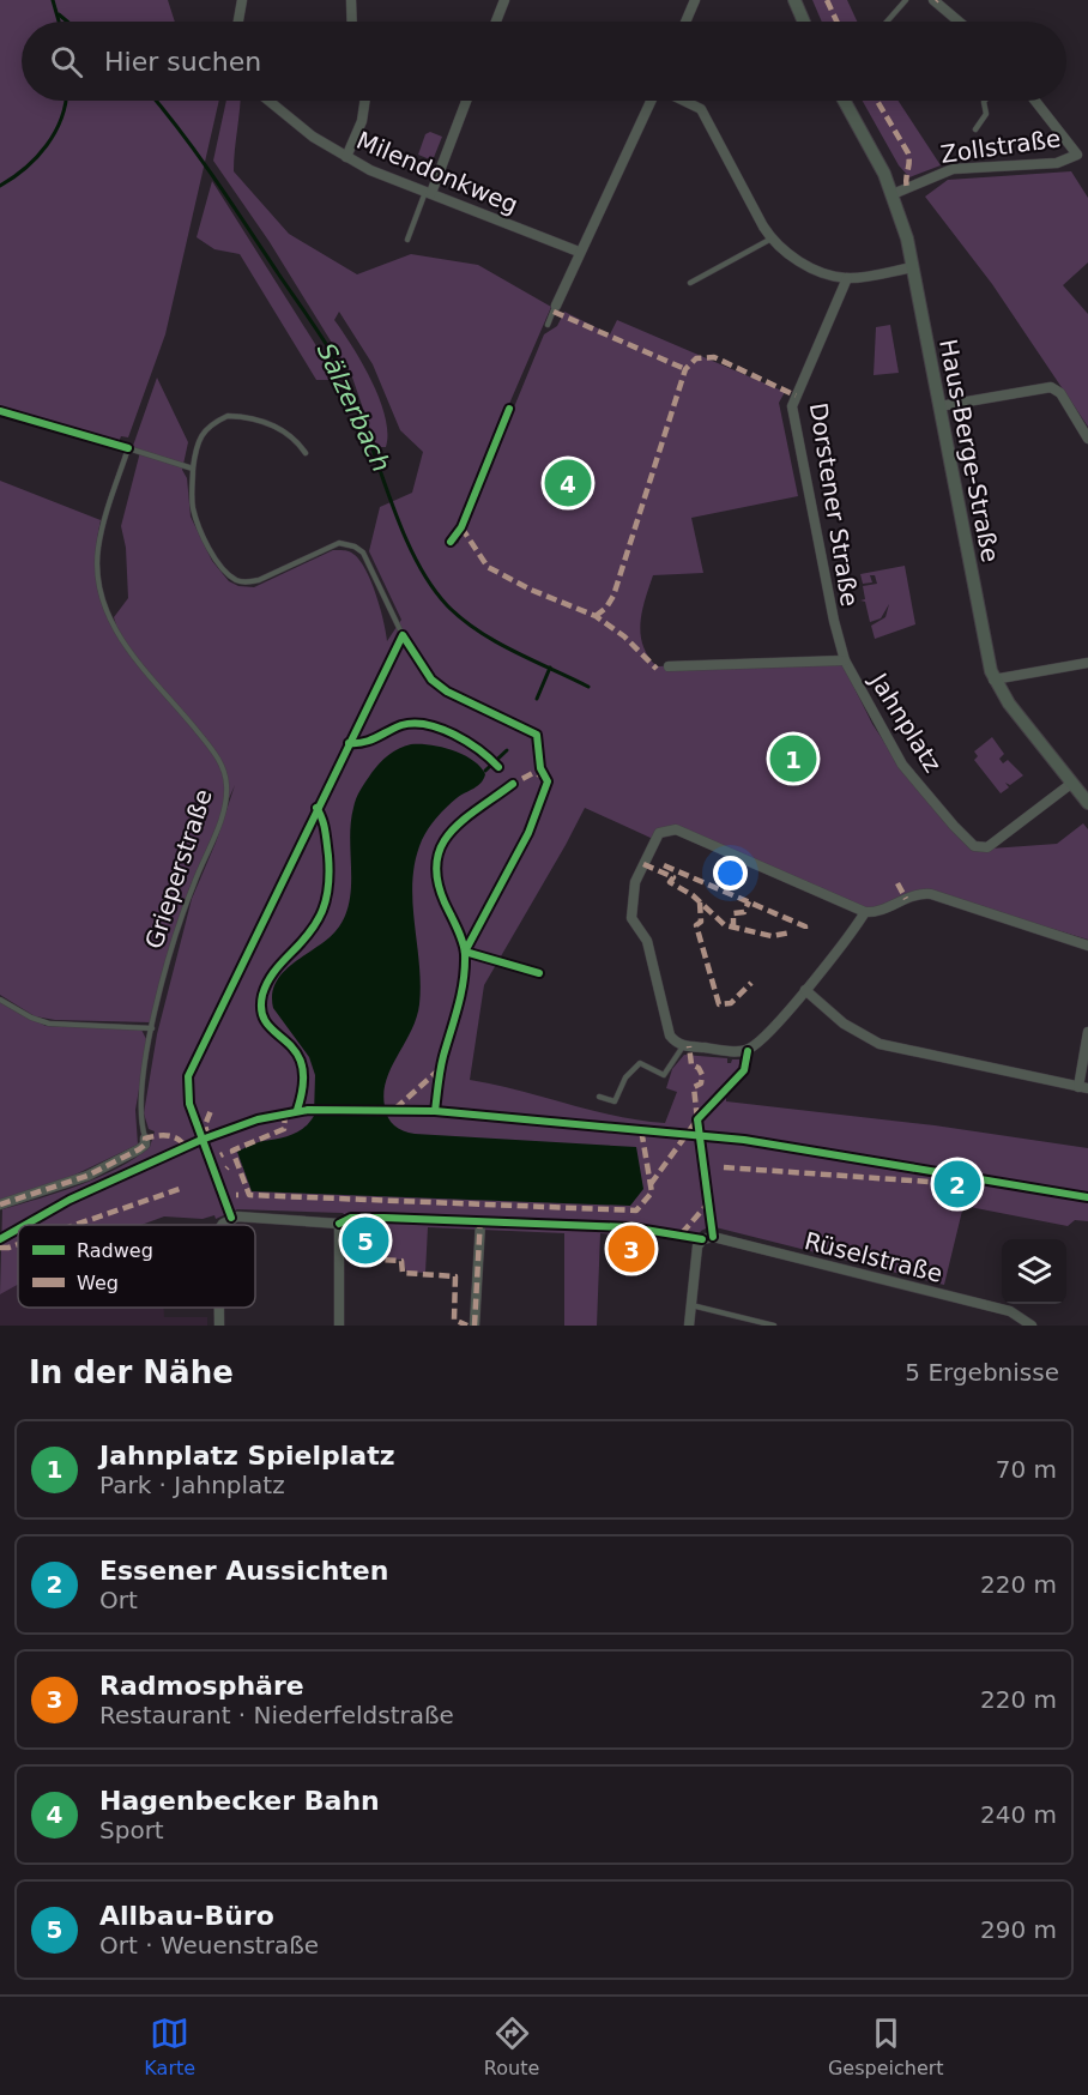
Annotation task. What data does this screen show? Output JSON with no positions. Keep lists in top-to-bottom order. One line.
{"streets":{"main road":["Haus-Berge-Straße"],"street":["Zollstraße","Milendonkweg","Dorstener Straße","Jahnplatz","Grieperstraße","Rüselstraße"]},"crossings":[["Zollstraße","Haus-Berge-Straße"],["Haus-Berge-Straße","Jahnplatz"],["Dorstener Straße","Jahnplatz"]],"water":["Sälzerbach"],"legend":["Radweg","Weg"],"page":{"search":"Hier suchen","pins":["4","1","2","5","3"],"heading":["In der Nähe","5 Ergebnisse"],"list":[{"mark":"1","name":"Jahnplatz Spielplatz","note":"Park · Jahnplatz","value":"70 m"},{"mark":"2","name":"Essener Aussichten","note":"Ort","value":"220 m"},{"mark":"3","name":"Radmosphäre","note":"Restaurant · Niederfeldstraße","value":"220 m"},{"mark":"4","name":"Hagenbecker Bahn","note":"Sport","value":"240 m"},{"mark":"5","name":"Allbau-Büro","note":"Ort · Weuenstraße","value":"290 m"}],"nav":["Karte","Route","Gespeichert"]}}
